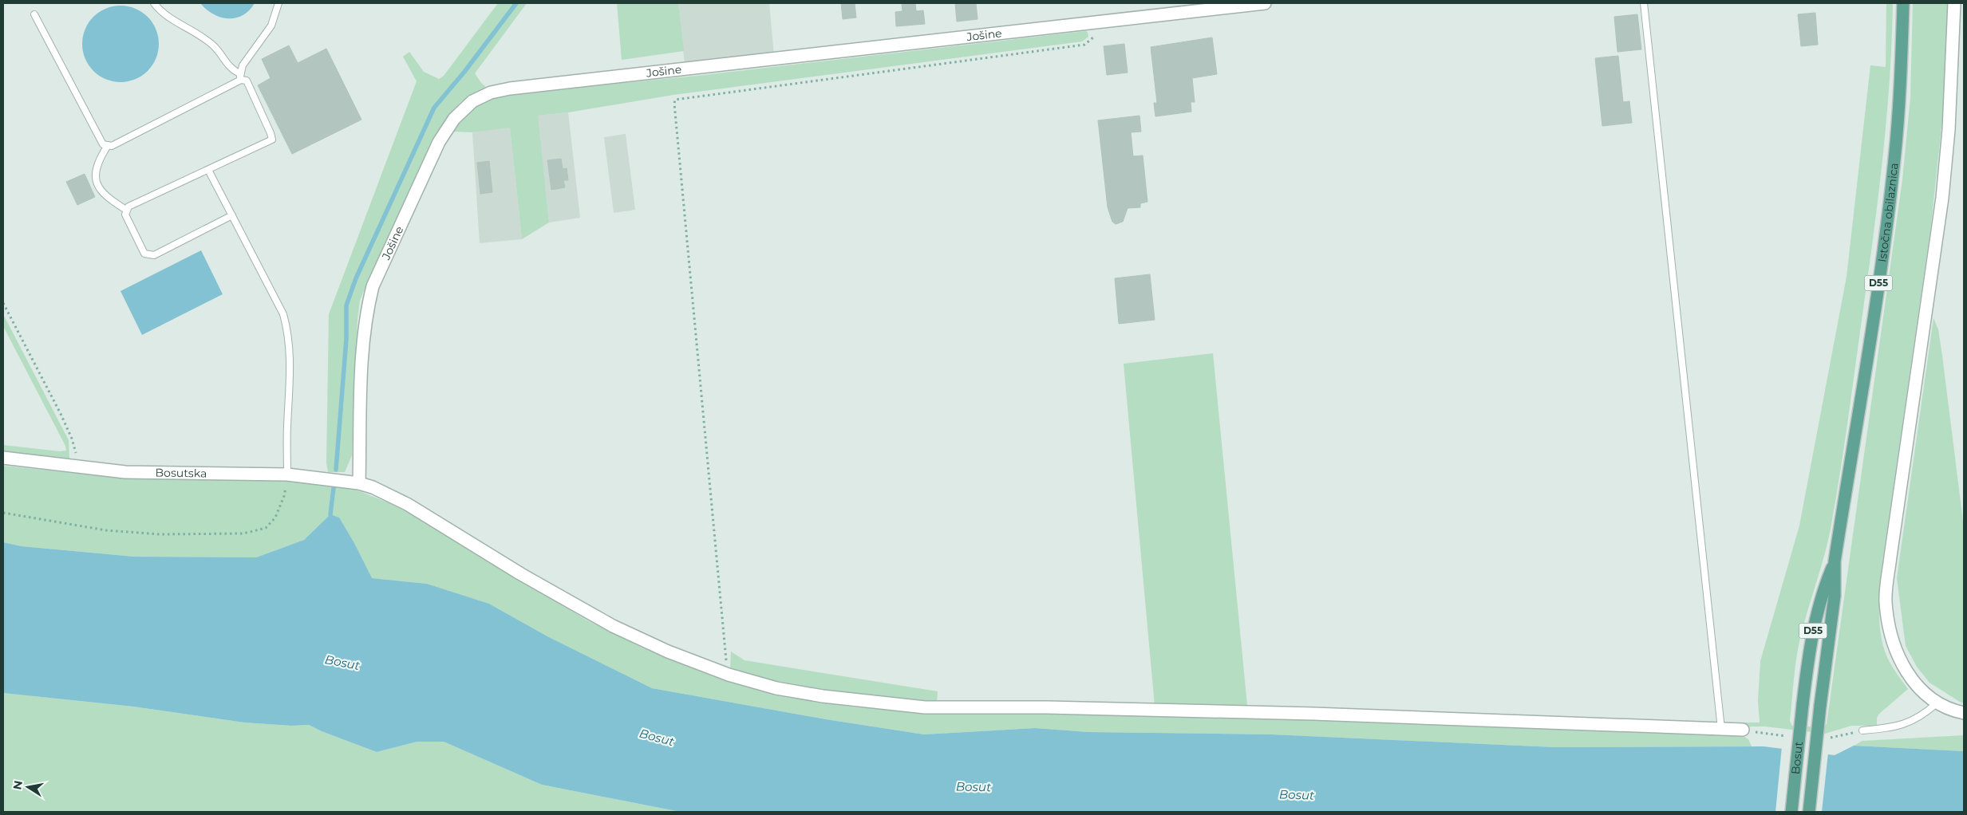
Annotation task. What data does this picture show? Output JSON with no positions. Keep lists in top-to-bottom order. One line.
{"streets":{"main road":["Istočna obilaznica","D55","Bosut"],"street":["Jošine","Bosutska"]},"crossings":[["Jošine","Bosutska"],["Istočna obilaznica","Bosut"]],"water":["Bosut"],"north":"left"}
